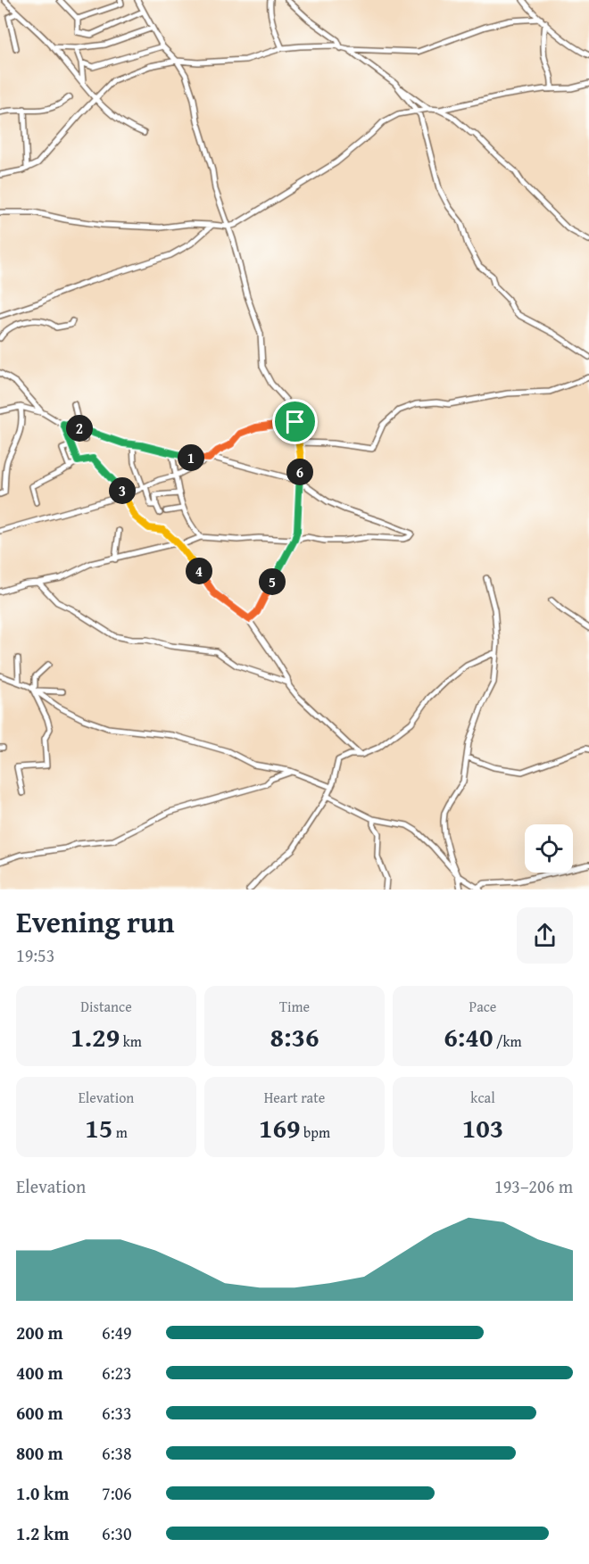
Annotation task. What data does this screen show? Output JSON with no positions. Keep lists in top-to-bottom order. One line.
{"page":{"pins":["2","1","6","3","4","5"],"heading":["Evening run","19:53"],"stats":[["Distance","1.29 km"],["Time","8:36"],["Pace","6:40 /km"],["Elevation","15 m"],["Heart rate","169 bpm"],["kcal","103"]],"chart":["Elevation","193–206 m"],"list":[{"name":"200 m","note":"6:49"},{"name":"400 m","note":"6:23"},{"name":"600 m","note":"6:33"},{"name":"800 m","note":"6:38"},{"name":"1.0 km","note":"7:06"},{"name":"1.2 km","note":"6:30"}]}}
